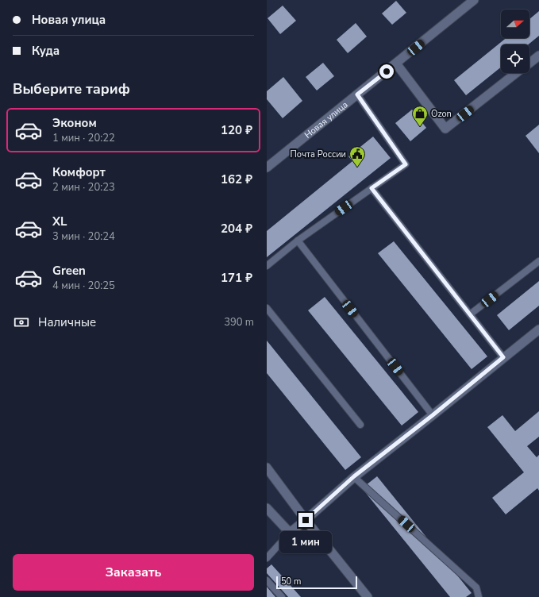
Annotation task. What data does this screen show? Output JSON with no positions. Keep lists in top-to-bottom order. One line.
{"streets":{"street":["Новая улица"]},"places":{"shop":["Ozon"],"public building":["Почта России"]},"scale_bar":"50 m","north":"right","page":{"banner":["Новая улица","Куда"],"heading":"Выберите тариф","list":[{"name":"Эконом","note":"1 мин · 20:22","value":"120 ₽"},{"name":"Комфорт","note":"2 мин · 20:23","value":"162 ₽"},{"name":"XL","note":"3 мин · 20:24","value":"204 ₽"},{"name":"Green","note":"4 мин · 20:25","value":"171 ₽"}],"pay":["Наличные","390 m"],"bubble":"1 мин","buttons":"Заказать","scale":"50 m"}}
